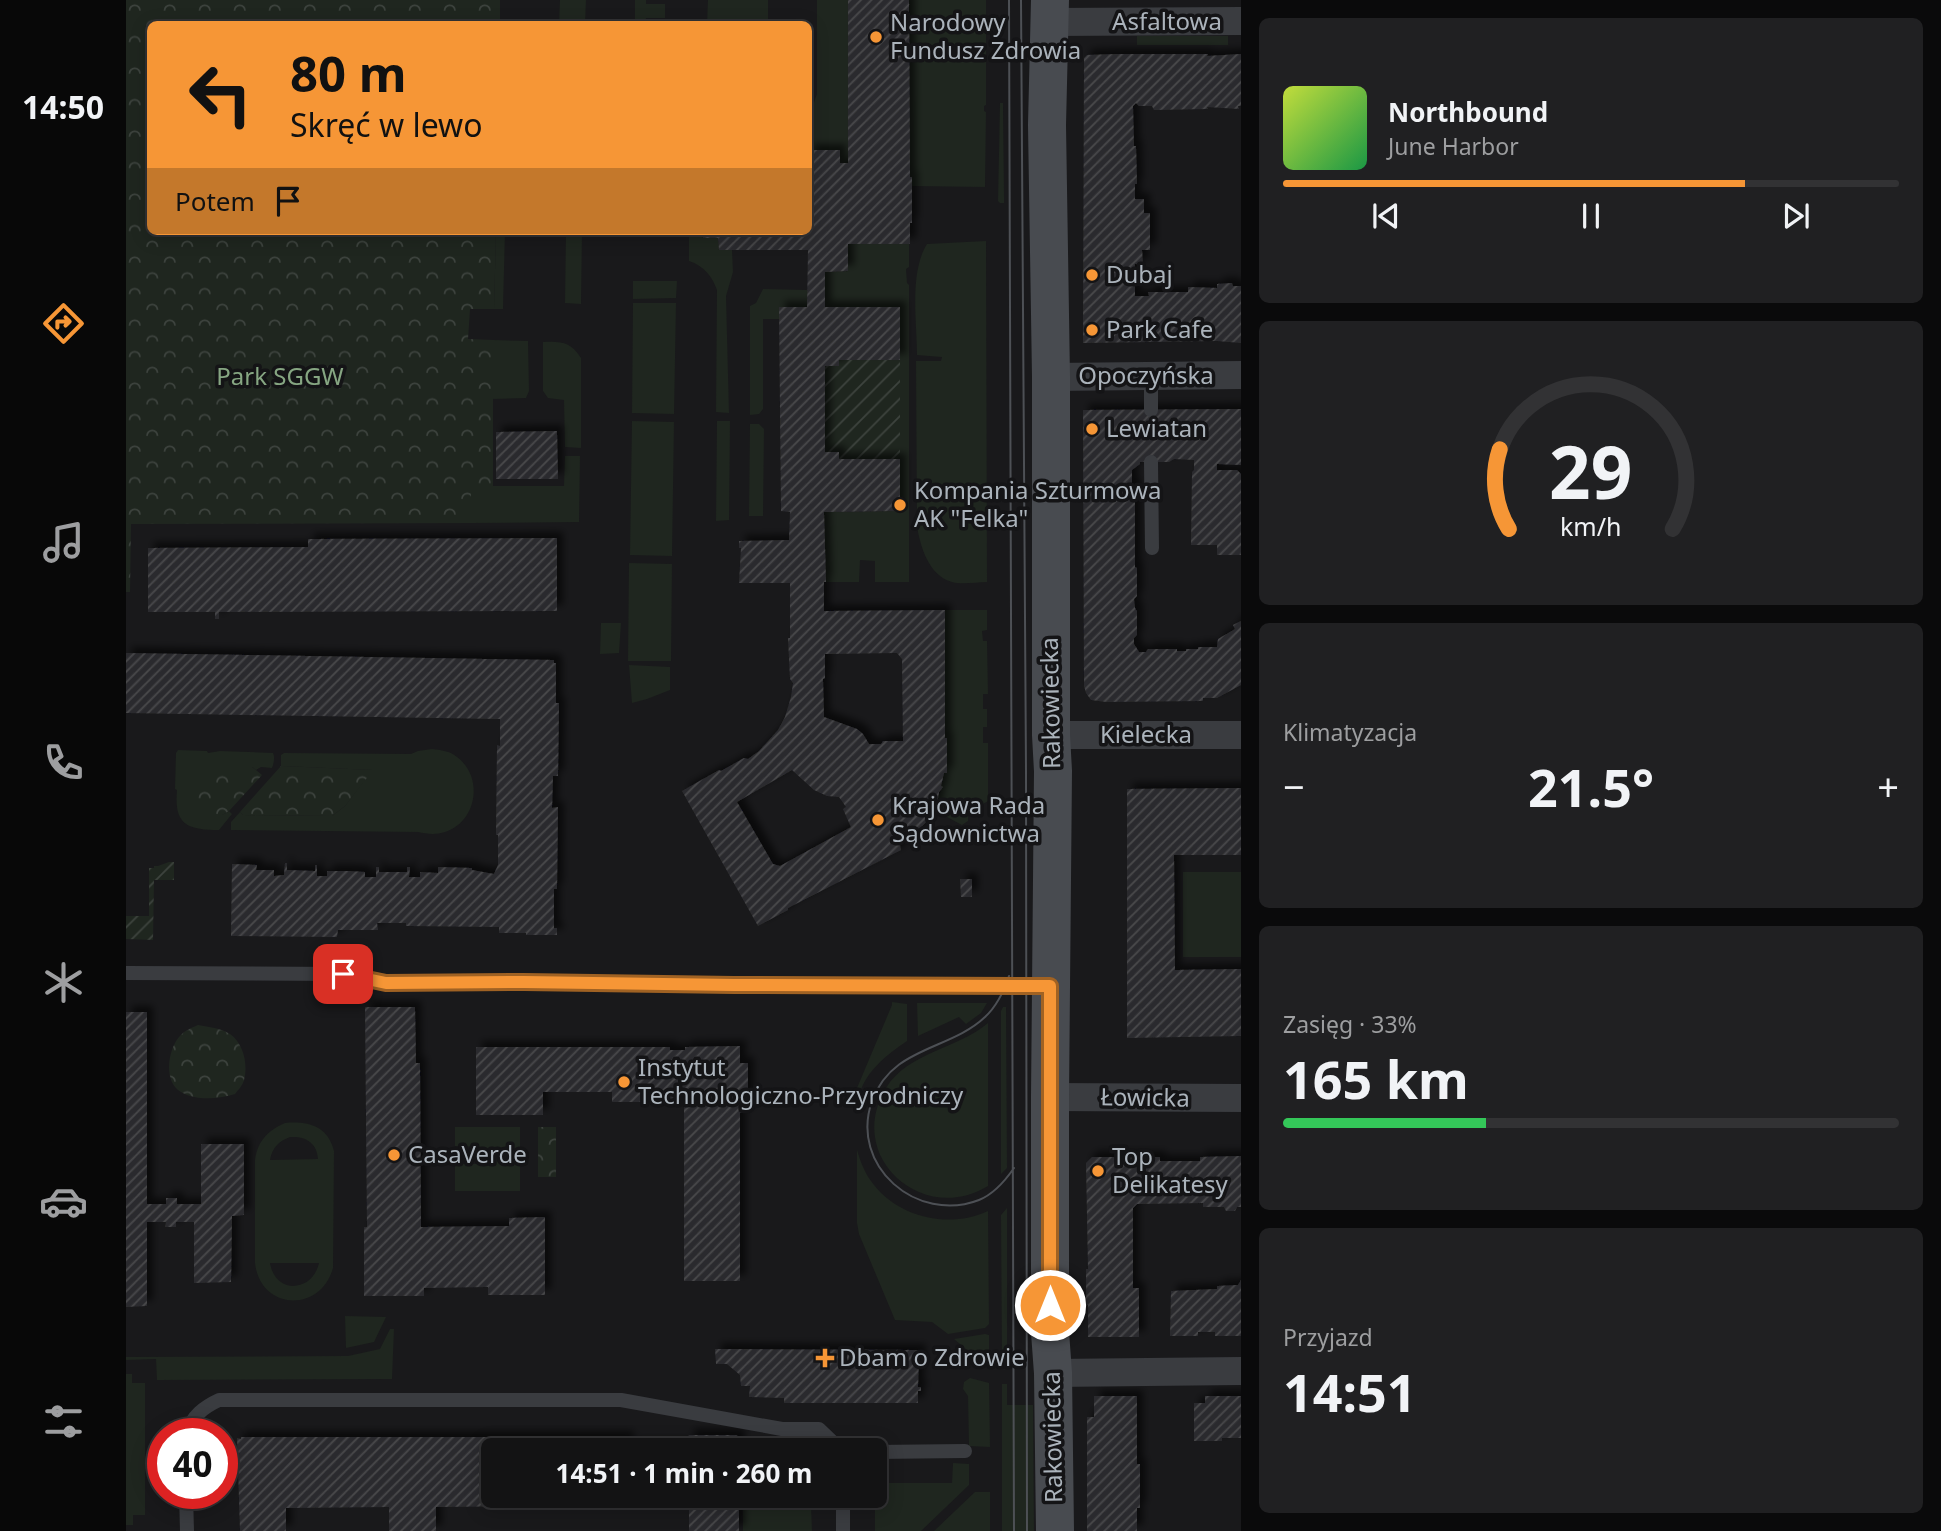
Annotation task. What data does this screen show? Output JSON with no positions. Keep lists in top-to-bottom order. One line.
{"streets":{"street":["Asfaltowa","Opoczyńska","Rakowiecka","Kielecka","Łowicka"]},"crossings":[["Asfaltowa","Rakowiecka"],["Opoczyńska","Rakowiecka"],["Rakowiecka","Kielecka"],["Rakowiecka","Łowicka"]],"parks":["Park SGGW"],"places":{"other":["Narodowy Fundusz Zdrowia","Dubaj","Park Cafe","Lewiatan","Kompania Szturmowa AK \"Felka\"","Krajowa Rada Sądownictwa","Instytut Technologiczno-Przyrodniczy","CasaVerde","Top Delikatesy"],"health":["Dbam o Zdrowie"]},"page":{"tabs":"14:50","turn":["80 m","Skręć w lewo"],"song":["Northbound","June Harbor"],"then":"Potem","tile":["Klimatyzacja",["Zasięg · 33%","165 km"],["Przyjazd","14:51"]],"heat":["−","21.5°","+"],"limit":"40","trip":"14:51 · 1 min · 260 m","gauge":["29","km/h"]}}
